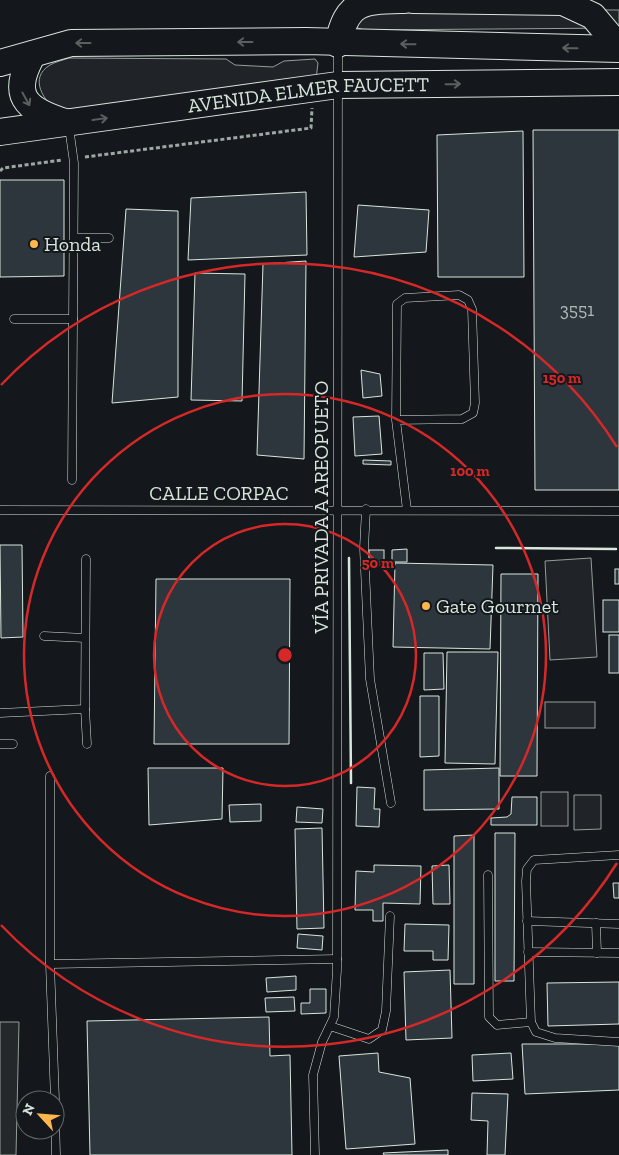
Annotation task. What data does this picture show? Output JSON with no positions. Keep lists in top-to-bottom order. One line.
{"streets":{"highway":["AVENIDA ELMER FAUCETT"],"lane":["CALLE CORPAC","VÍA PRIVADA A AREOPUETO"]},"crossings":[["AVENIDA ELMER FAUCETT","VÍA PRIVADA A AREOPUETO"],["CALLE CORPAC","VÍA PRIVADA A AREOPUETO"]],"places":["Honda","Gate Gourmet"],"house_numbers":["3551"],"north":"top left","rings":["150 m","100 m","50 m"]}
